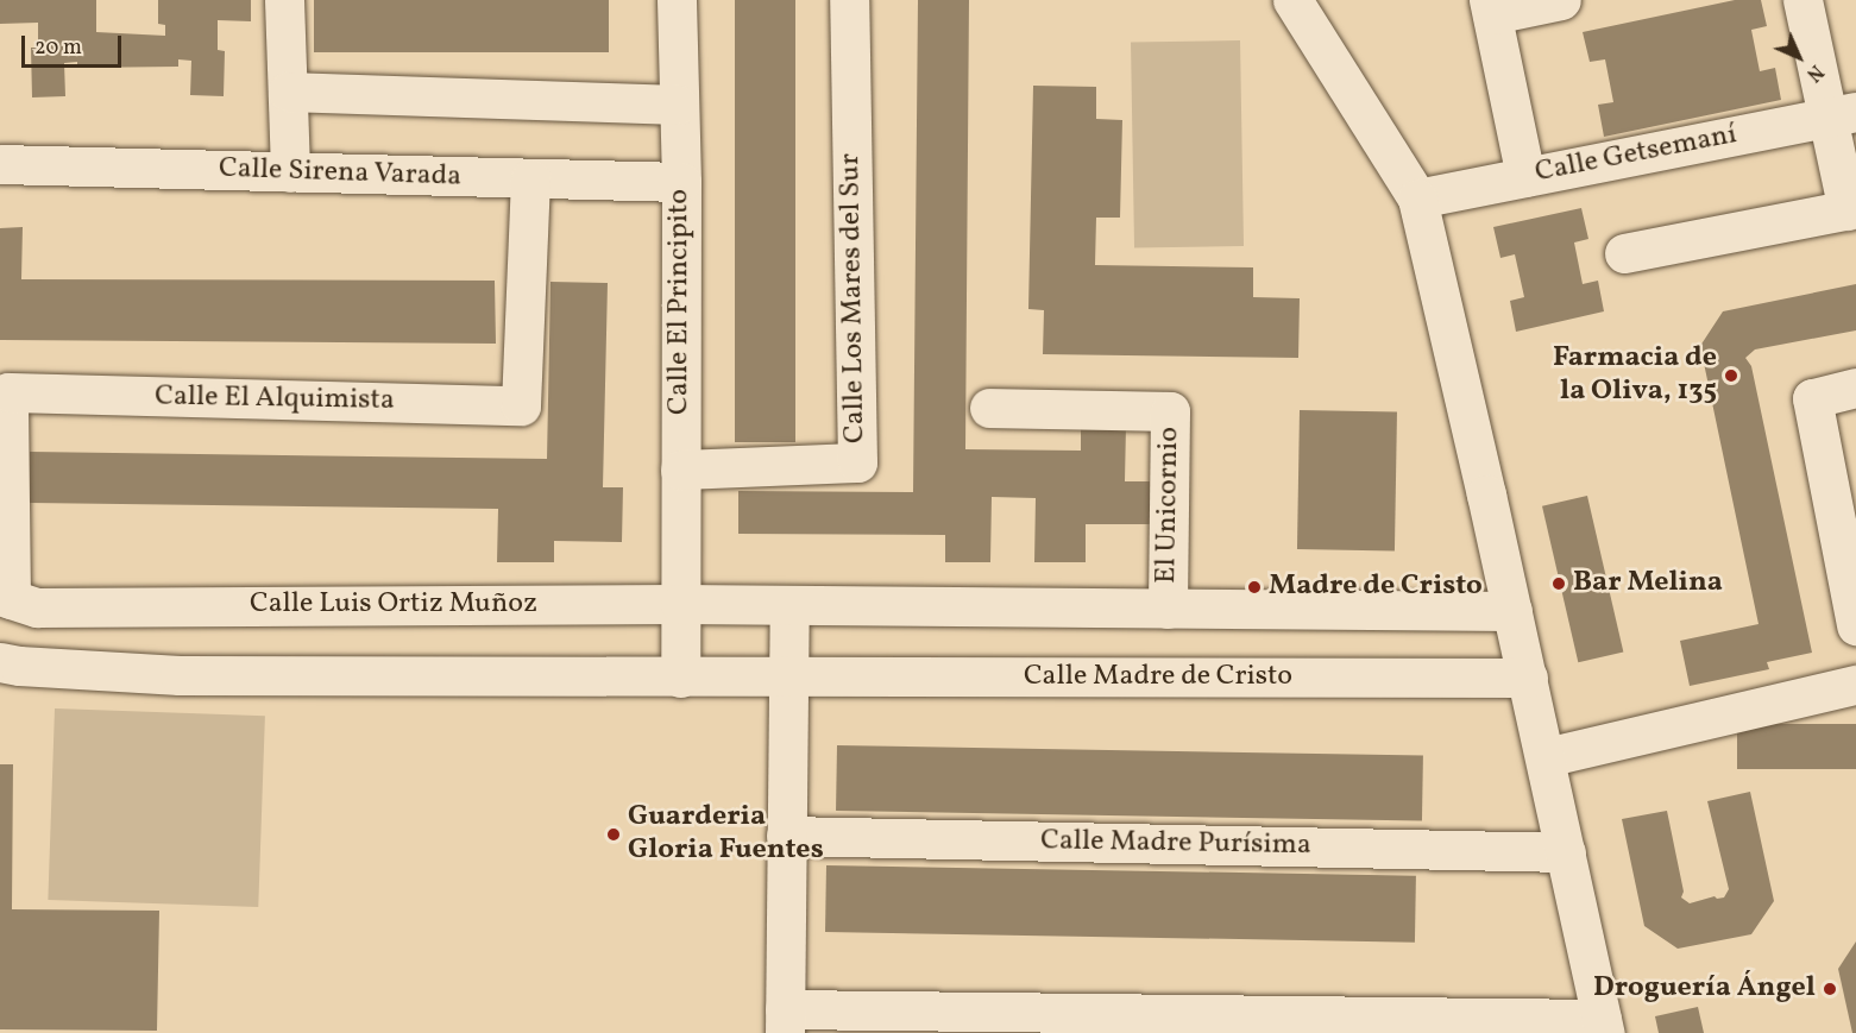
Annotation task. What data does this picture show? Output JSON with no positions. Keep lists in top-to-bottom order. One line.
{"streets":{"street":["Calle Getsemaní","Calle Sirena Varada","Calle Los Mares del Sur","Calle El Principito","Calle El Alquimista","El Unicornio","Calle Luis Ortiz Muñoz","Calle Madre de Cristo","Calle Madre Purísima"]},"crossings":[["Calle Sirena Varada","Calle El Principito"],["Calle Sirena Varada","Calle El Alquimista"],["Calle Los Mares del Sur","Calle El Principito"],["Calle El Principito","Calle Luis Ortiz Muñoz"],["Calle El Alquimista","Calle Luis Ortiz Muñoz"]],"places":["Farmacia de la Oliva, 135","Bar Melina","Madre de Cristo","Guarderia Gloria Fuentes","Droguería Ángel"],"scale_bar":"20 m","north":"bottom right"}
